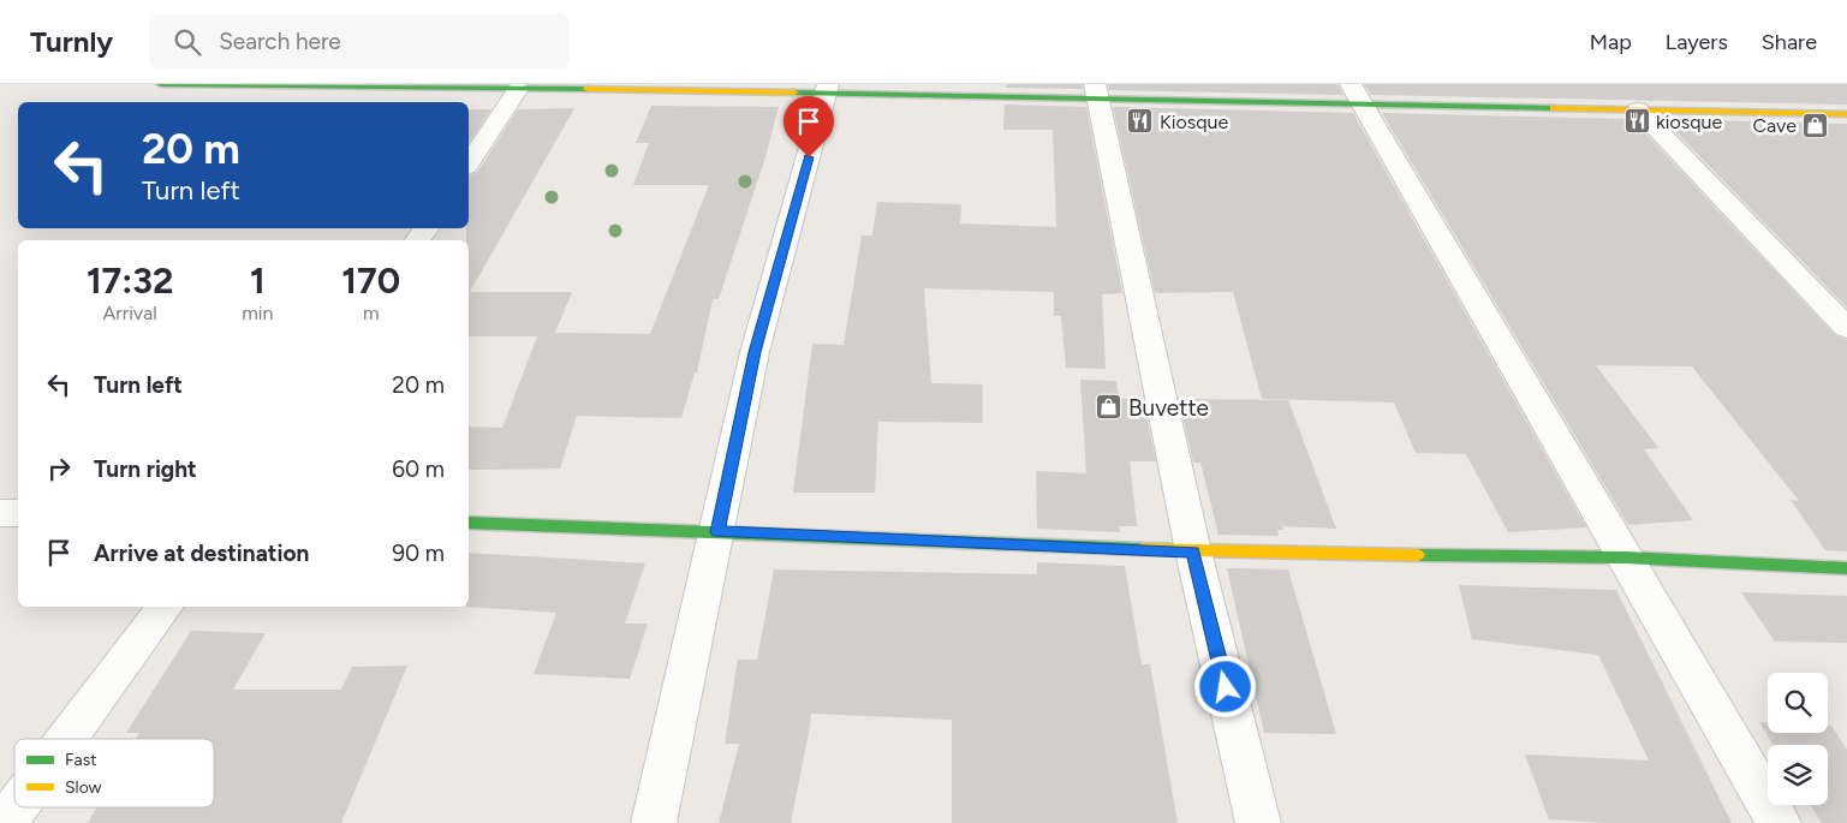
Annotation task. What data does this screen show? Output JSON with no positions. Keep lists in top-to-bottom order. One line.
{"places":{"restaurant":["Kiosque","kiosque"],"shop":["Cave","Buvette"]},"legend":["Fast","Slow"],"page":{"header":"Turnly","search":"Search here","nav":["Map","Layers","Share"],"turn":["20 m","Turn left"],"eta":["17:32","Arrival","1","min","170","m"],"list":[{"name":"Turn left","value":"20 m"},{"name":"Turn right","value":"60 m"},{"name":"Arrive at destination","value":"90 m"}]}}
